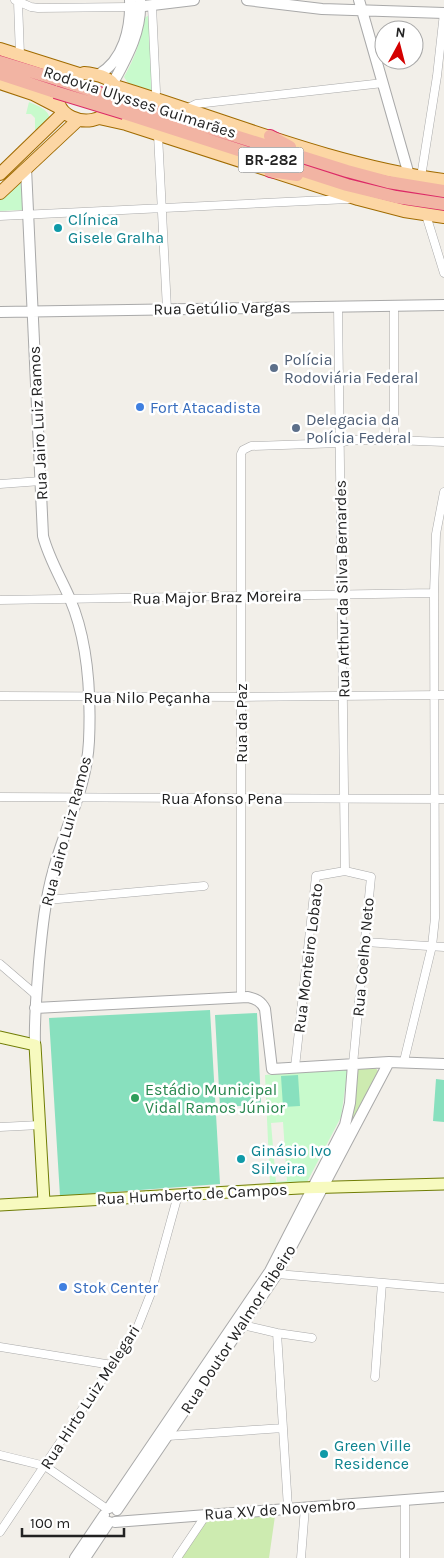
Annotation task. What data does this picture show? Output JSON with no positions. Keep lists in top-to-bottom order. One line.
{"streets":{"highway":["Rodovia Ulysses Guimarães","BR-282"],"main road":["Rua Jairo Luiz Ramos","Rua Humberto de Campos"],"street":["Rua Getúlio Vargas","Rua Arthur da Silva Bernardes","Rua Major Braz Moreira","Rua Nilo Peçanha","Rua da Paz","Rua Afonso Pena","Rua Coelho Neto","Rua Monteiro Lobato","Rua Doutor Walmor Ribeiro","Rua Hirto Luiz Melegari","Rua XV de Novembro"]},"crossings":[["Rua Getúlio Vargas","Rua Jairo Luiz Ramos"],["Rua Getúlio Vargas","Rua Arthur da Silva Bernardes"],["Rua Jairo Luiz Ramos","Rua Major Braz Moreira"],["Rua Jairo Luiz Ramos","Rua Nilo Peçanha"],["Rua Jairo Luiz Ramos","Rua Afonso Pena"],["Rua Jairo Luiz Ramos","Rua Humberto de Campos"],["Rua Arthur da Silva Bernardes","Rua Major Braz Moreira"],["Rua Arthur da Silva Bernardes","Rua Nilo Peçanha"],["Rua Arthur da Silva Bernardes","Rua da Paz"],["Rua Arthur da Silva Bernardes","Rua Afonso Pena"],["Rua Arthur da Silva Bernardes","Rua Coelho Neto"],["Rua Arthur da Silva Bernardes","Rua Monteiro Lobato"],["Rua Major Braz Moreira","Rua da Paz"],["Rua Nilo Peçanha","Rua da Paz"],["Rua da Paz","Rua Afonso Pena"],["Rua Coelho Neto","Rua Monteiro Lobato"],["Rua Coelho Neto","Rua Doutor Walmor Ribeiro"],["Rua Humberto de Campos","Rua Doutor Walmor Ribeiro"],["Rua Humberto de Campos","Rua Hirto Luiz Melegari"],["Rua Doutor Walmor Ribeiro","Rua XV de Novembro"]],"places":["Clínica Gisele Gralha","Polícia Rodoviária Federal","Fort Atacadista","Delegacia da Polícia Federal","Estádio Municipal Vidal Ramos Júnior","Ginásio Ivo Silveira","Stok Center","Green Ville Residence"],"scale_bar":"100 m","north":"top"}
